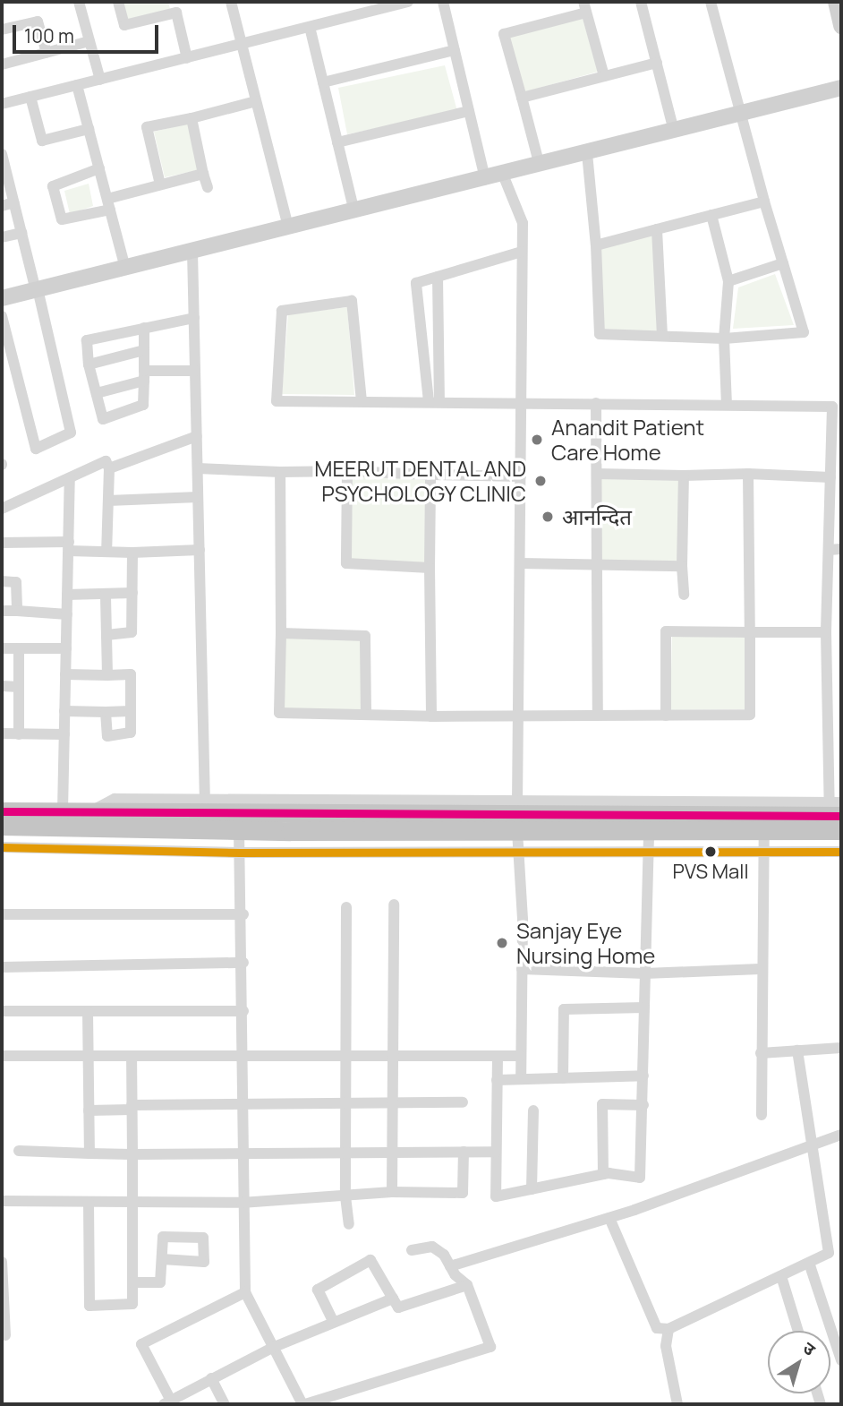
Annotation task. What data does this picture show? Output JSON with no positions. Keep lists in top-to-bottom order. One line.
{"places":["Anandit Patient Care Home","MEERUT DENTAL AND PSYCHOLOGY CLINIC","आनन्दित","PVS Mall","Sanjay Eye Nursing Home"],"scale_bar":"100 m","north":"top right"}
